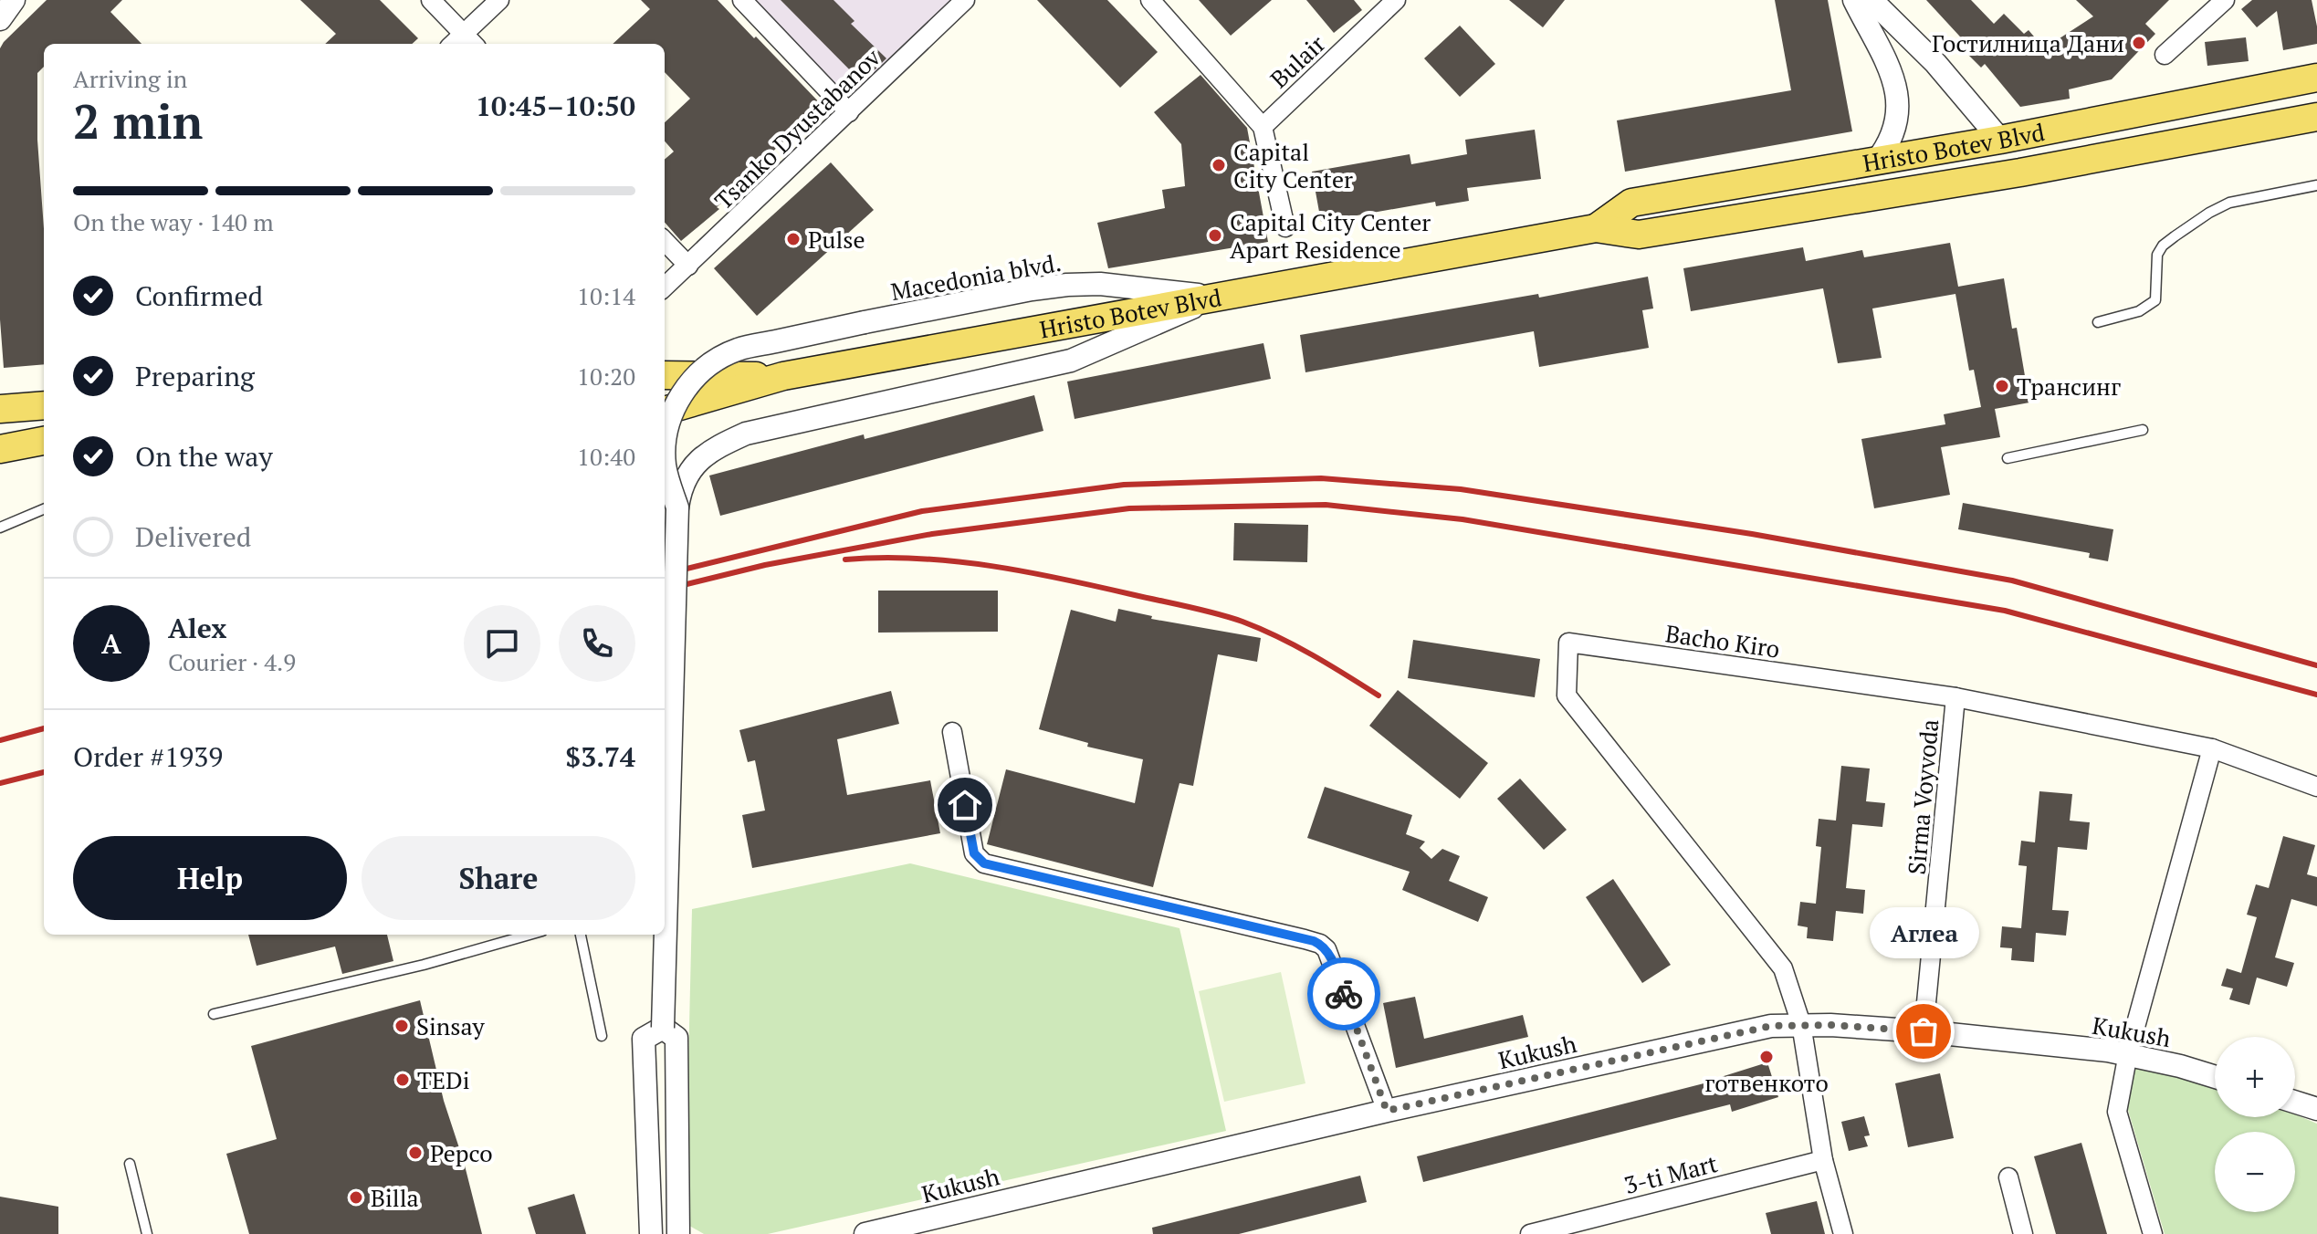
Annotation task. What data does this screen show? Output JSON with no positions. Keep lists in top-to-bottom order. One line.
{"streets":{"main road":["Hristo Botev Blvd"],"street":["Bulair","Tsanko Dyustabanov","Macedonia blvd.","Bacho Kiro","Sirma Voyvoda","Kukush","3-ti Mart"]},"crossings":[["Hristo Botev Blvd","Macedonia blvd."],["Bacho Kiro","Sirma Voyvoda"],["Bacho Kiro","Kukush"],["Sirma Voyvoda","Kukush"]],"places":["Гостилница Дани","Capital City Center","Capital City Center Apart Residence","Pulse","Трансинг","Sinsay","Аглеа","готвенкото","TEDi","Pepco","Billa"],"page":{"heading":["2 min","Arriving in","10:45–10:50"],"panel":["Alex","Courier · 4.9","Order #1939","$3.74"],"bar":"On the way · 140 m","list":[["Confirmed","10:14"],["Preparing","10:20"],["On the way","10:40"],"Delivered"],"round":"A","buttons":["Help","Share"],"bubble":"Аглеа","map_buttons":["+","−"]}}
